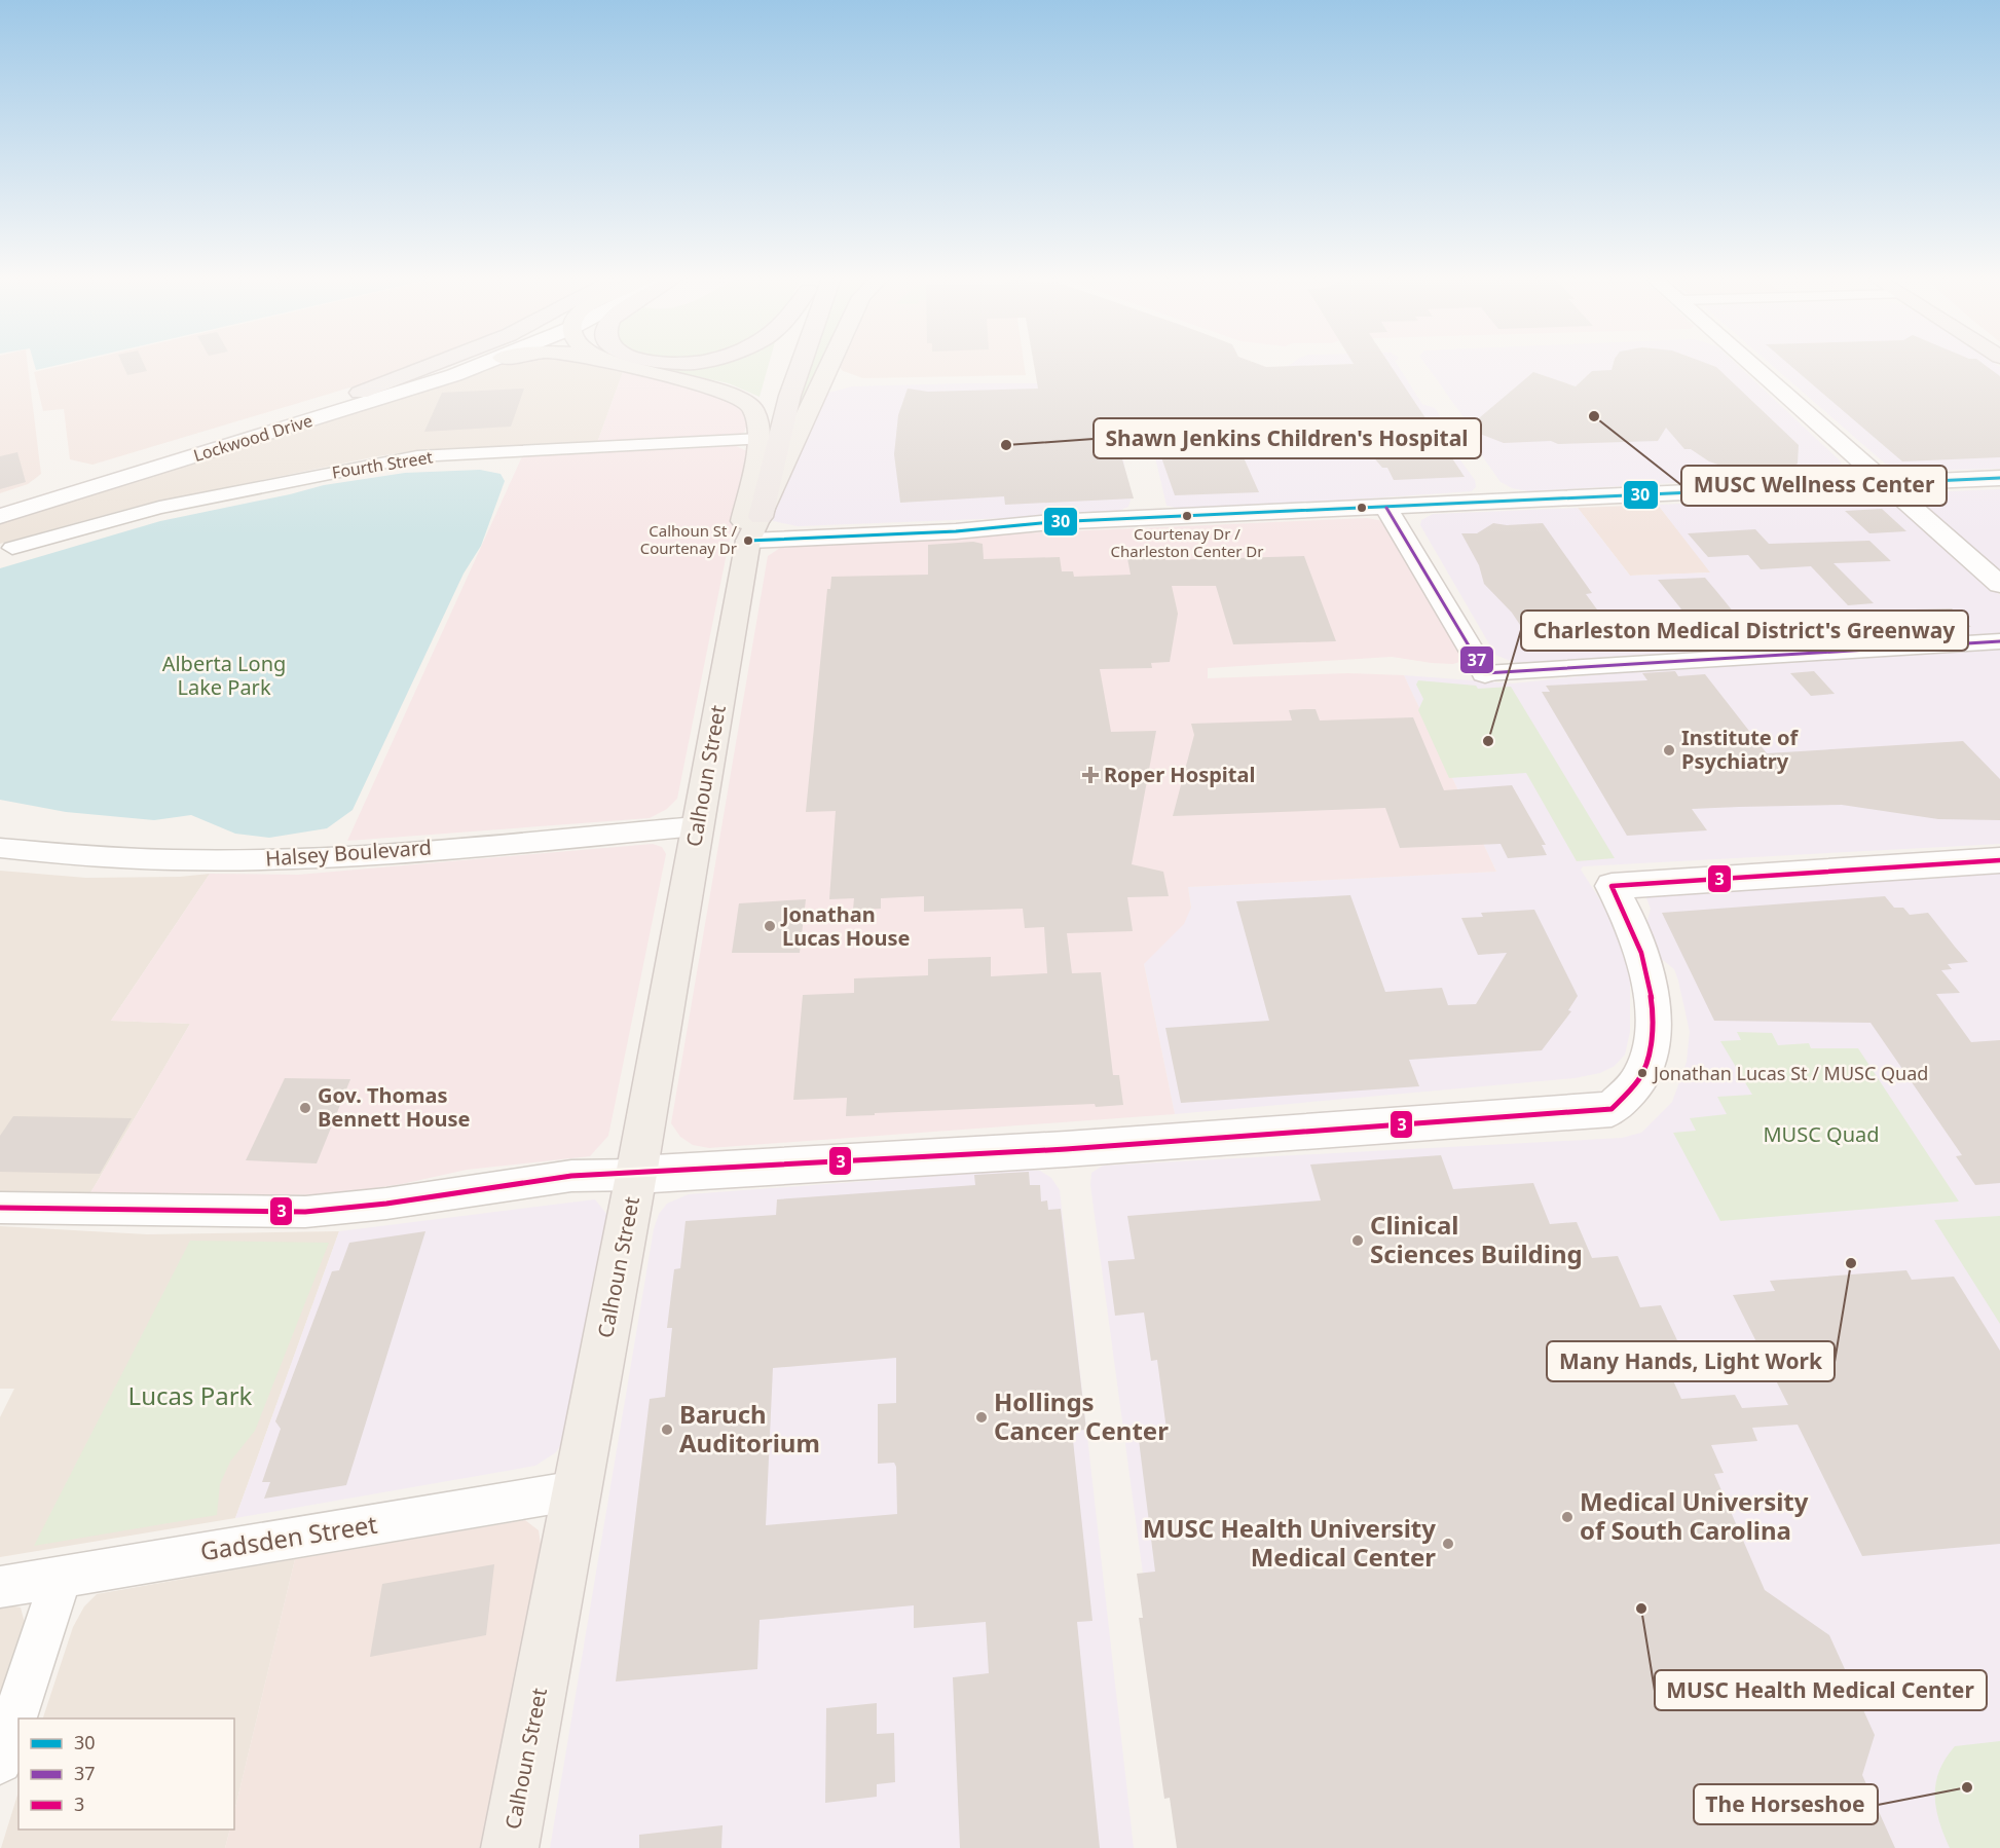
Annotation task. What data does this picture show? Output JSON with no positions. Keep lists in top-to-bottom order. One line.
{"streets":{"main road":["Calhoun Street"],"street":["Lockwood Drive","Fourth Street","Halsey Boulevard","Gadsden Street"]},"crossings":[["Fourth Street","Calhoun Street"],["Calhoun Street","Halsey Boulevard"],["Calhoun Street","Gadsden Street"]],"parks":["Alberta Long Lake Park","MUSC Quad","Lucas Park"],"places":{"other":["MUSC Wellness Center","Shawn Jenkins Children's Hospital","Courtenay Dr / Charleston Center Dr","Calhoun St / Courtenay Dr","Charleston Medical District's Greenway","Institute of Psychiatry","Jonathan Lucas House","Jonathan Lucas St / MUSC Quad","Gov. Thomas Bennett House","Clinical Sciences Building","Many Hands, Light Work","Hollings Cancer Center","Baruch Auditorium","Medical University of South Carolina","MUSC Health University Medical Center","MUSC Health Medical Center","The Horseshoe"],"health":["Roper Hospital"]},"lines":["transit line 30","transit line 37","transit line 3"],"legend":["30","37","3"]}
